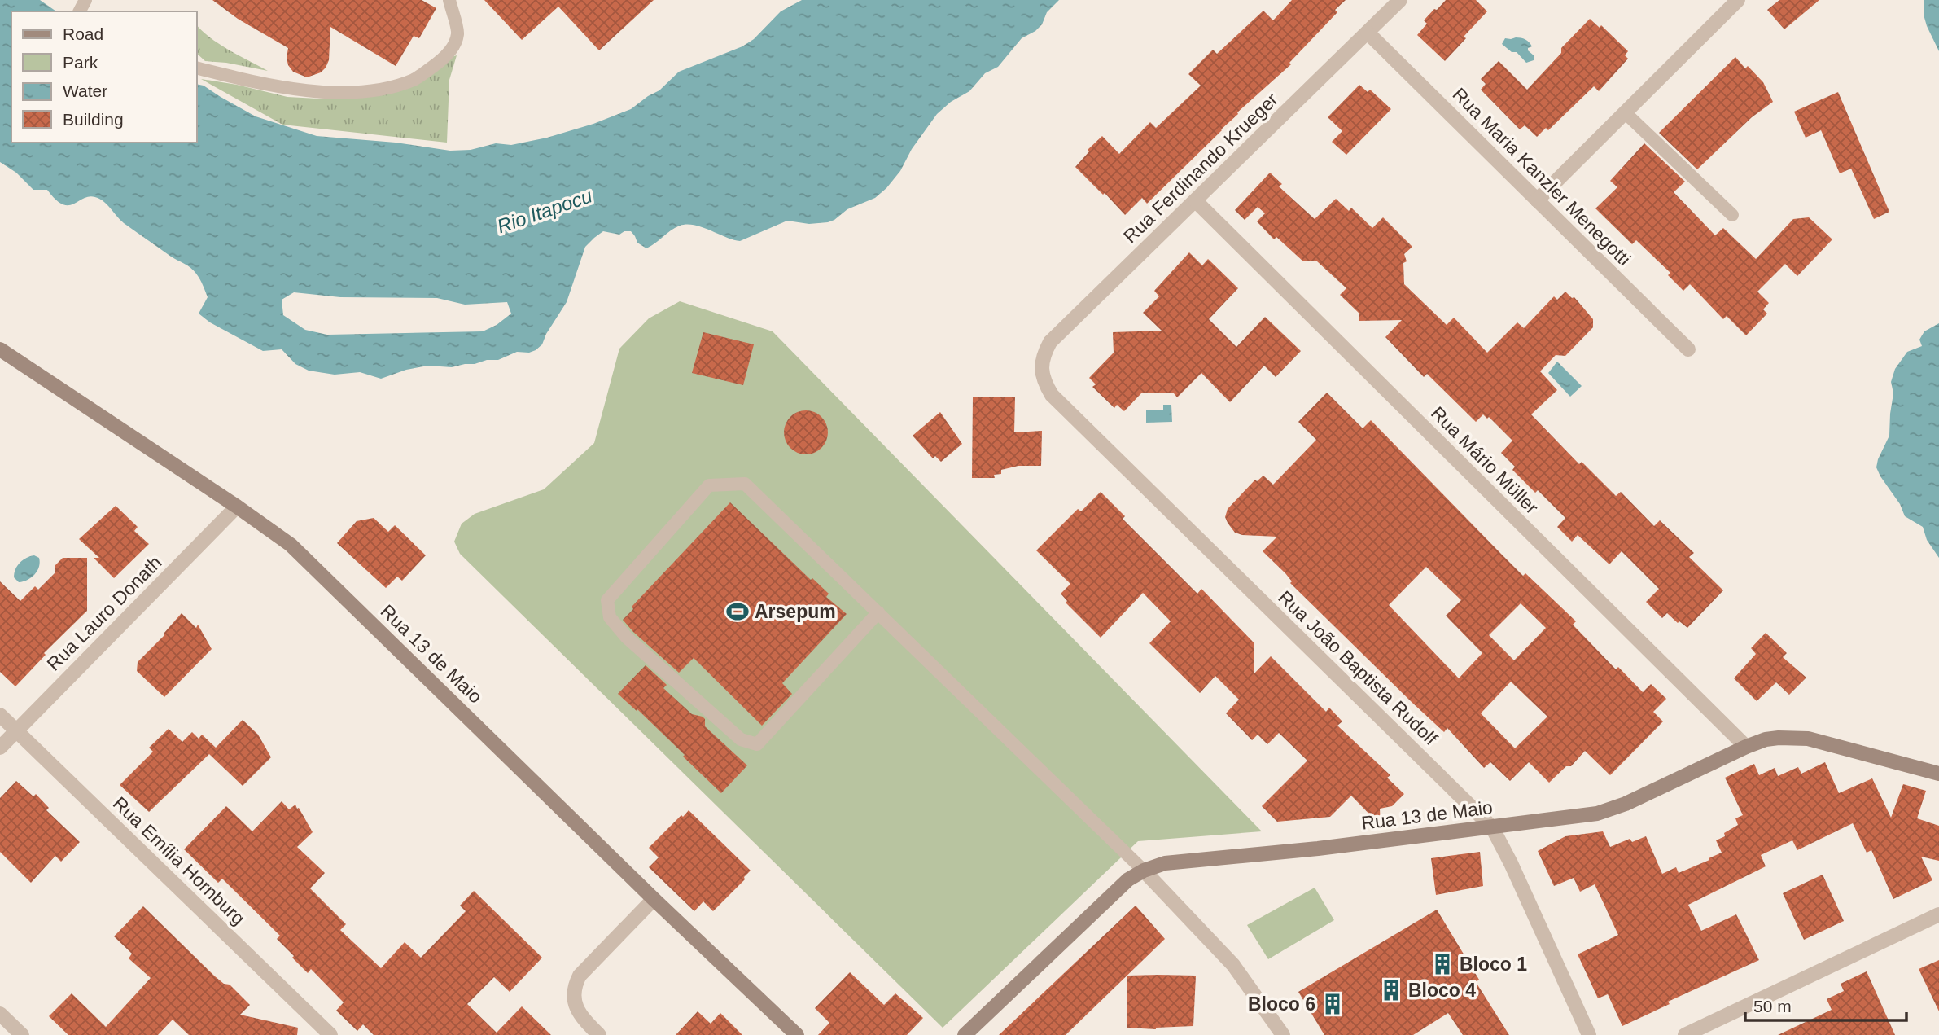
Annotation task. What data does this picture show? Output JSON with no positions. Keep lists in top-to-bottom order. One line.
{"streets":{"main road":["Rua 13 de Maio"],"street":["Rua Ferdinando Krueger","Rua Maria Kanzler Menegotti","Rua Mário Müller","Rua Lauro Donath","Rua João Baptista Rudolf","Rua Emília Hornburg"]},"crossings":[["Rua Ferdinando Krueger","Rua Maria Kanzler Menegotti"],["Rua Ferdinando Krueger","Rua Mário Müller"],["Rua Ferdinando Krueger","Rua João Baptista Rudolf"],["Rua Mário Müller","Rua 13 de Maio"],["Rua Lauro Donath","Rua 13 de Maio"],["Rua Lauro Donath","Rua Emília Hornburg"],["Rua 13 de Maio","Rua João Baptista Rudolf"]],"water":["Rio Itapocu"],"places":{"sports":["Arsepum"],"building":["Bloco 1","Bloco 4","Bloco 6"]},"legend":["Road","Park","Water","Building"],"scale_bar":"50 m"}
